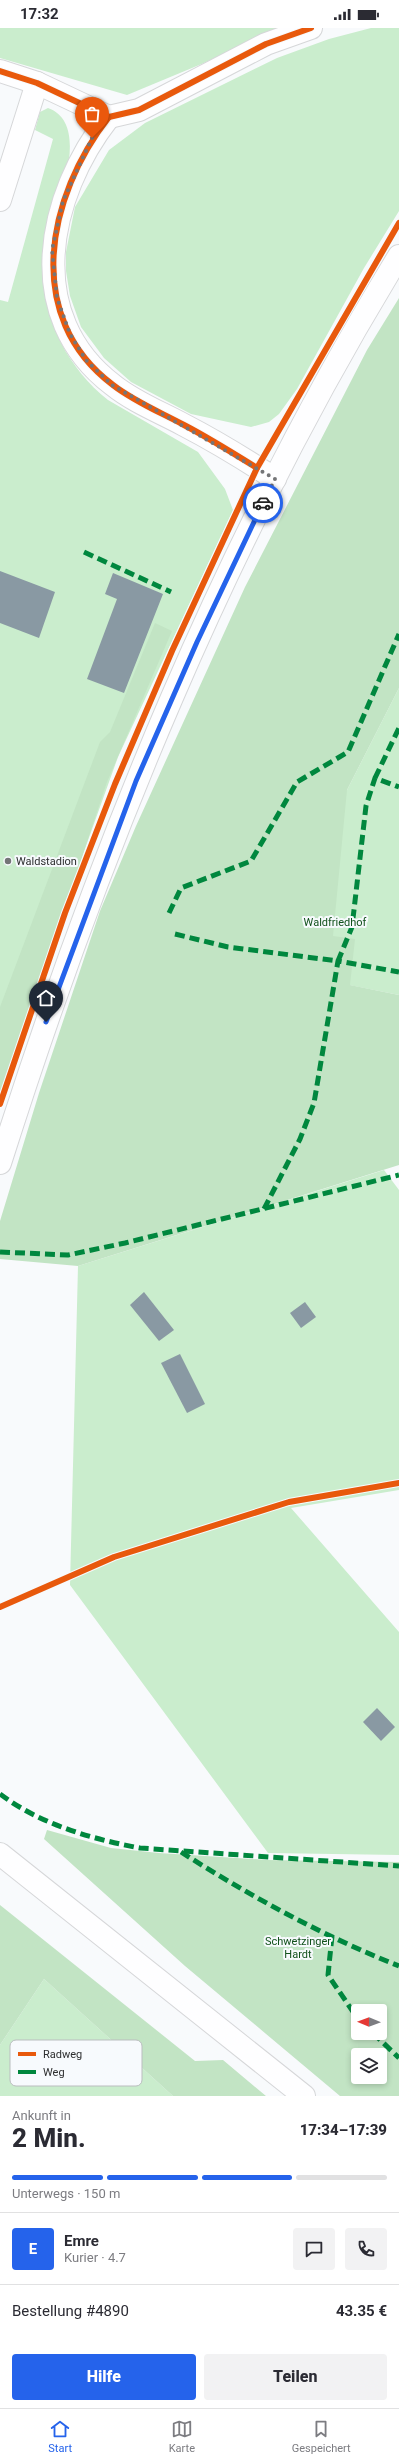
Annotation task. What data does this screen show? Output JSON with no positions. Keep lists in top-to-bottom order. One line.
{"parks":["Waldfriedhof","Schwetzinger Hardt"],"places":["Waldstadion"],"legend":["Radweg","Weg"],"north":"left","page":{"status":"17:32","heading":["2 Min.","Ankunft in","17:34–17:39"],"panel":["Emre","Kurier · 4.7","Bestellung #4890","43.35 €"],"bar":"Unterwegs · 150 m","round":"E","buttons":["Hilfe","Teilen"],"tabs":["Start","Karte","Gespeichert"]}}
